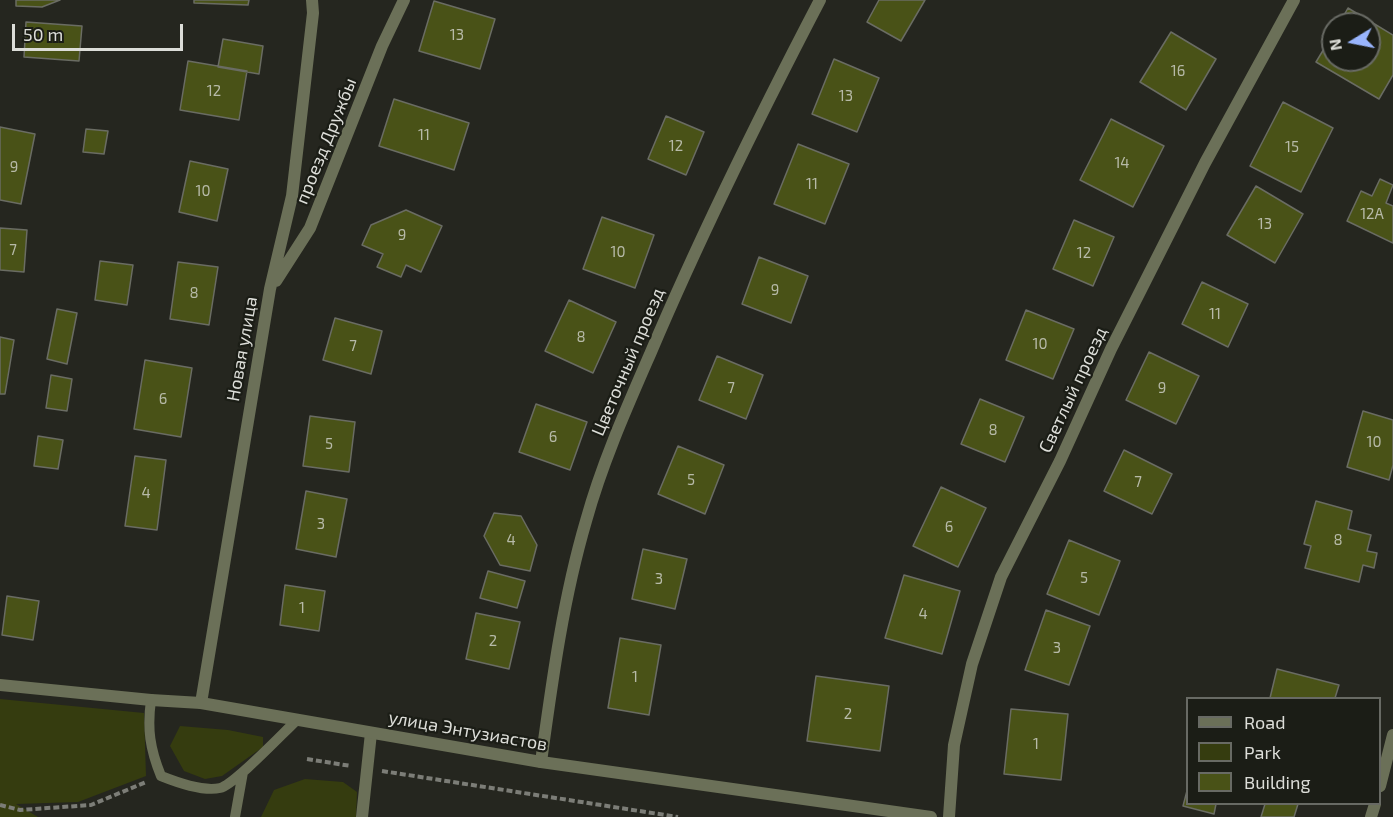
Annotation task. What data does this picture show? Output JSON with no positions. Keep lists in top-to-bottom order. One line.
{"streets":{"street":["проезд Дружбы","Новая улица","Цветочный проезд","Светлый проезд","улица Энтузиастов"]},"crossings":[["проезд Дружбы","Новая улица"],["Новая улица","улица Энтузиастов"],["Цветочный проезд","улица Энтузиастов"]],"house_numbers":["13","16","12","13","11","12","15","14","9","11","10","12А","13","9","7","10","12","9","8","11","8","10","7","7","9","6","8","6","10","5","5","7","4","3","6","4","8","5","3","1","4","2","3","1","2","1"],"legend":["Road","Park","Building"],"scale_bar":"50 m","north":"left"}
